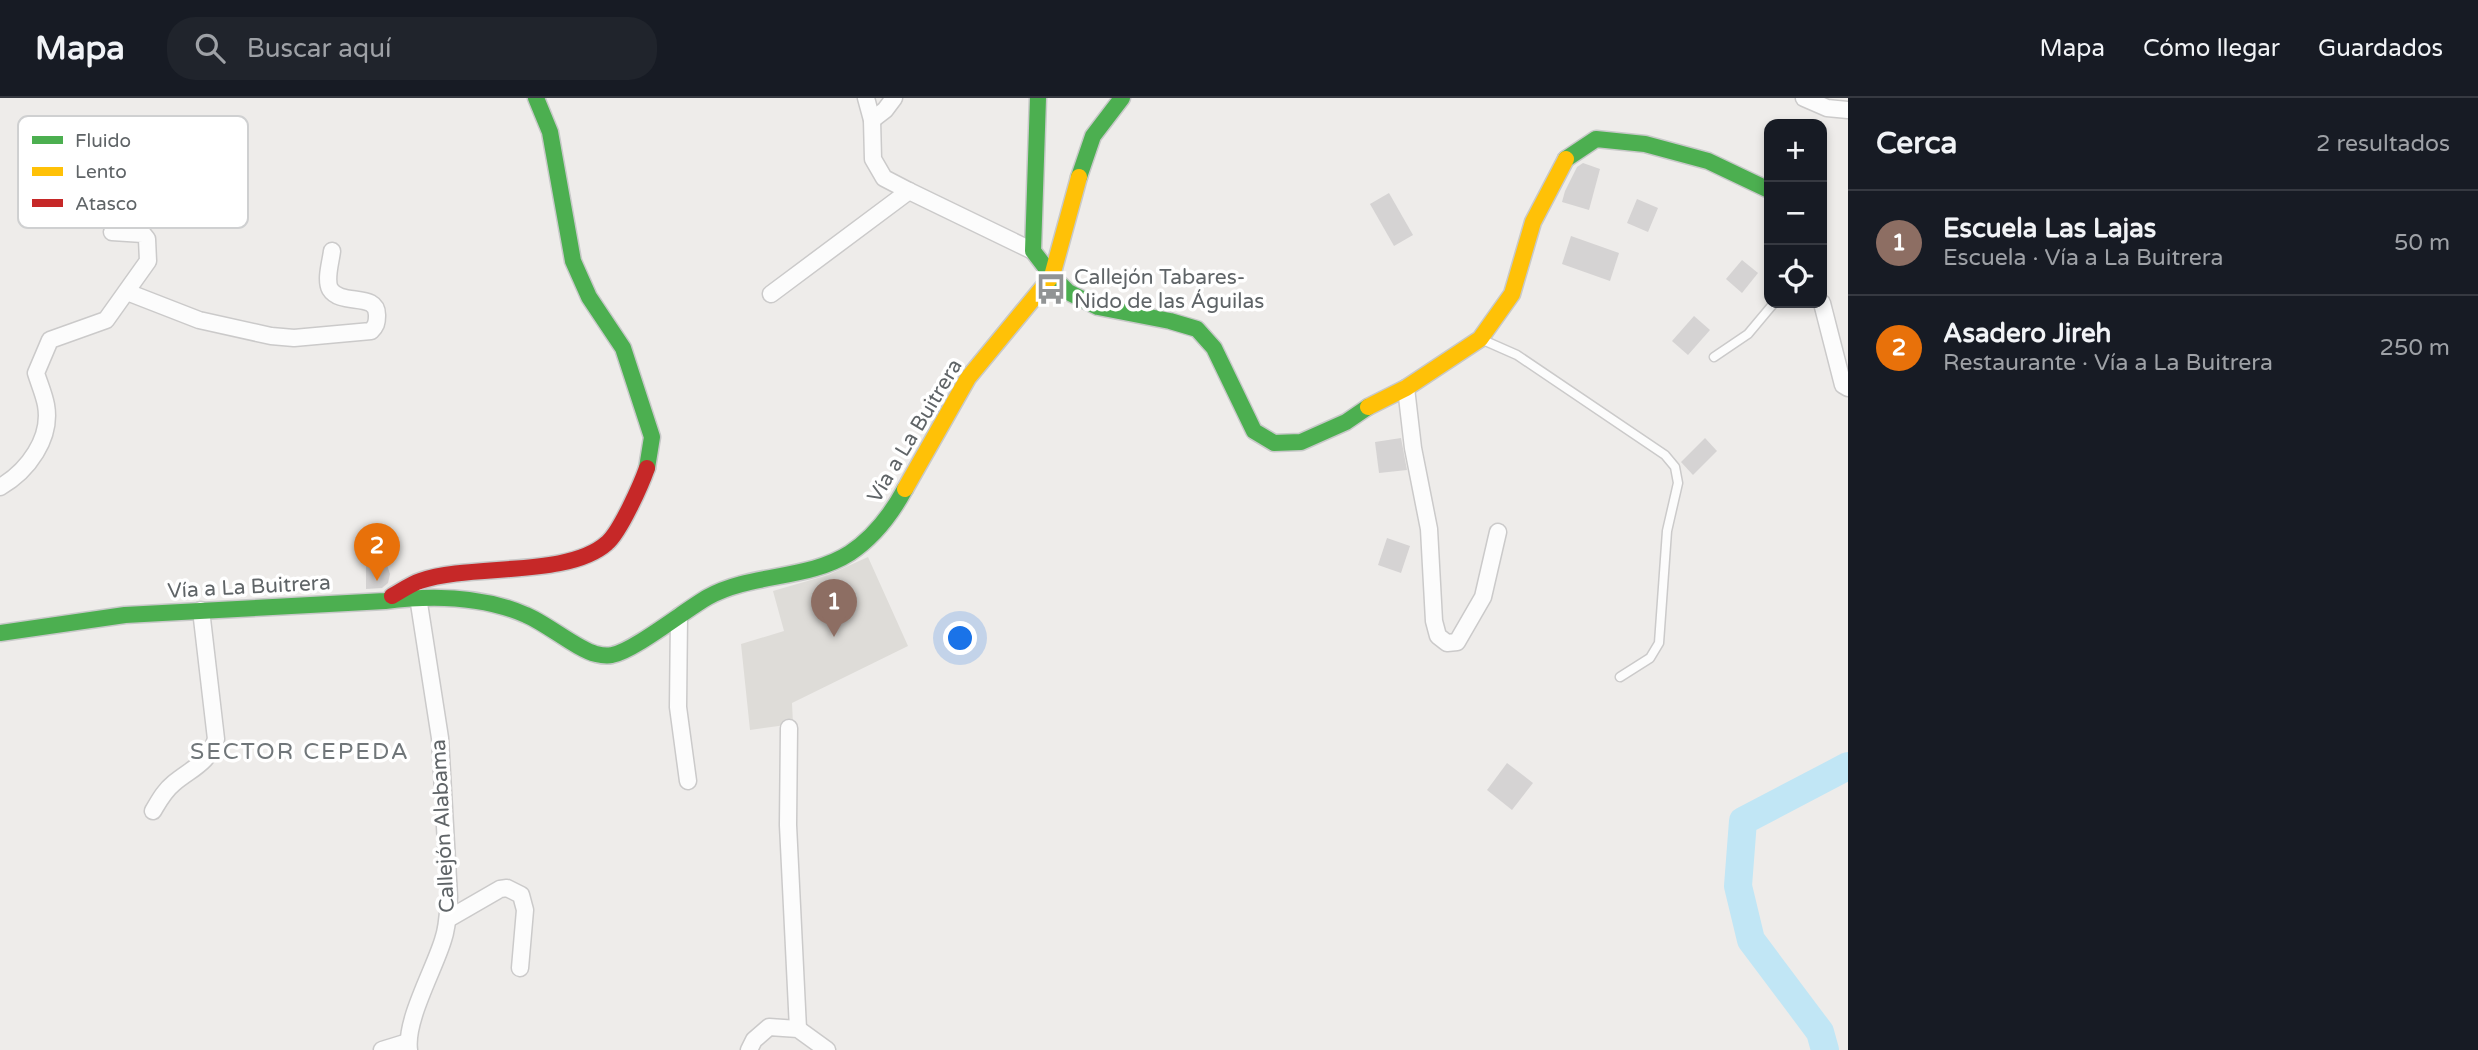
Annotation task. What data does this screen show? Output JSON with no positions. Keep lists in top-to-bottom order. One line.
{"streets":{"street":["Vía a La Buitrera","Callejón Alabama"]},"crossings":[["Vía a La Buitrera","Callejón Alabama"]],"districts":["SECTOR CEPEDA"],"places":{"bus stop":["Callejón Tabares- Nido de las Águilas"]},"legend":["Fluido","Lento","Atasco"],"page":{"header":"Mapa","search":"Buscar aquí","nav":["Mapa","Cómo llegar","Guardados"],"heading":["Cerca","2 resultados"],"map_buttons":["+","−"],"list":[{"mark":"1","name":"Escuela Las Lajas","note":"Escuela · Vía a La Buitrera","value":"50 m"},{"mark":"2","name":"Asadero Jireh","note":"Restaurante · Vía a La Buitrera","value":"250 m"}],"pins":["2","1"]}}
